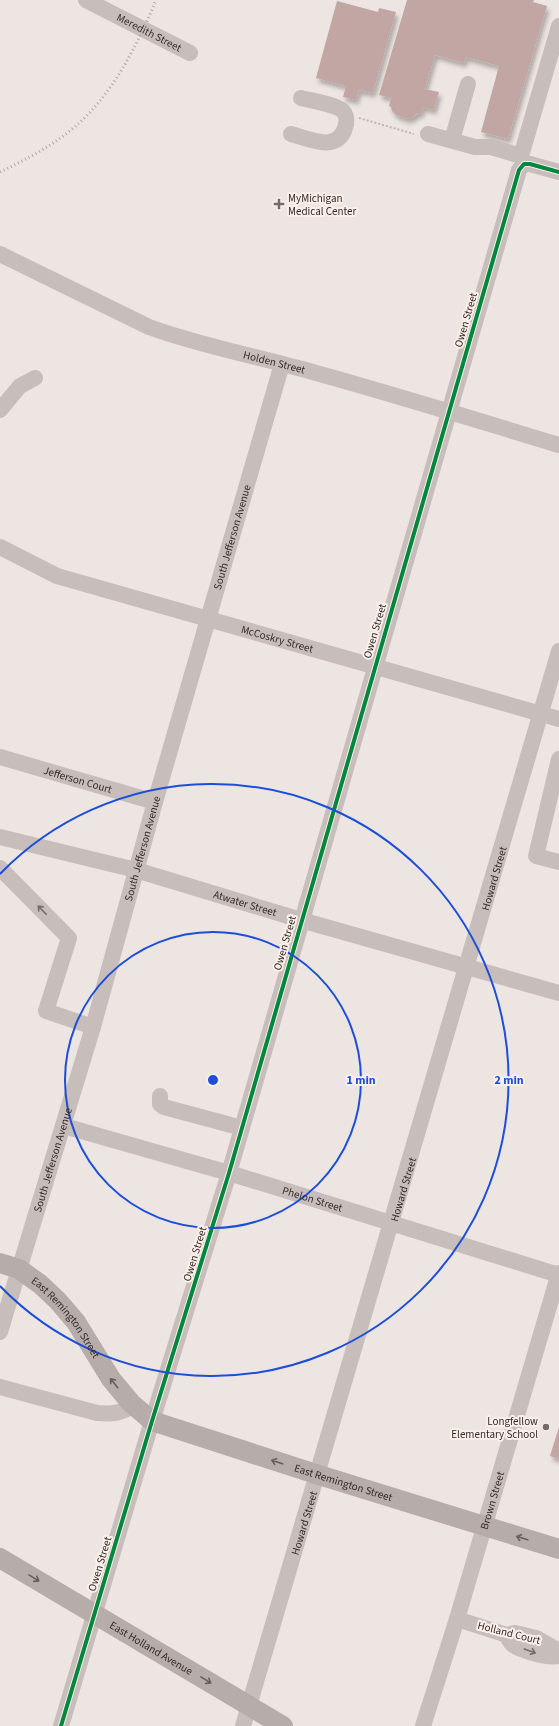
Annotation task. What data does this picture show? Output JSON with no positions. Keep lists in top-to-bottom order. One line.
{"streets":{"main road":["East Remington Street","East Holland Avenue"],"street":["Meredith Street","Owen Street","Holden Street","South Jefferson Avenue","McCoskry Street","Jefferson Court","Howard Street","Atwater Street","Phelon Street","Brown Street","Holland Court"]},"crossings":[["Owen Street","Holden Street"],["Owen Street","McCoskry Street"],["Owen Street","Atwater Street"],["Owen Street","Phelon Street"],["Owen Street","East Remington Street"],["Owen Street","East Holland Avenue"],["Holden Street","South Jefferson Avenue"],["South Jefferson Avenue","McCoskry Street"],["South Jefferson Avenue","Jefferson Court"],["South Jefferson Avenue","Atwater Street"],["South Jefferson Avenue","Phelon Street"],["South Jefferson Avenue","East Remington Street"],["McCoskry Street","Howard Street"],["Howard Street","Atwater Street"],["Howard Street","Phelon Street"],["Howard Street","East Remington Street"],["Howard Street","East Holland Avenue"],["Phelon Street","Brown Street"],["East Remington Street","Brown Street"],["Brown Street","Holland Court"]],"one_way":["East Remington Street","East Holland Avenue"],"places":{"health":["MyMichigan Medical Center"],"other":["Longfellow Elementary School"]},"rings":["1 min","2 min"]}
